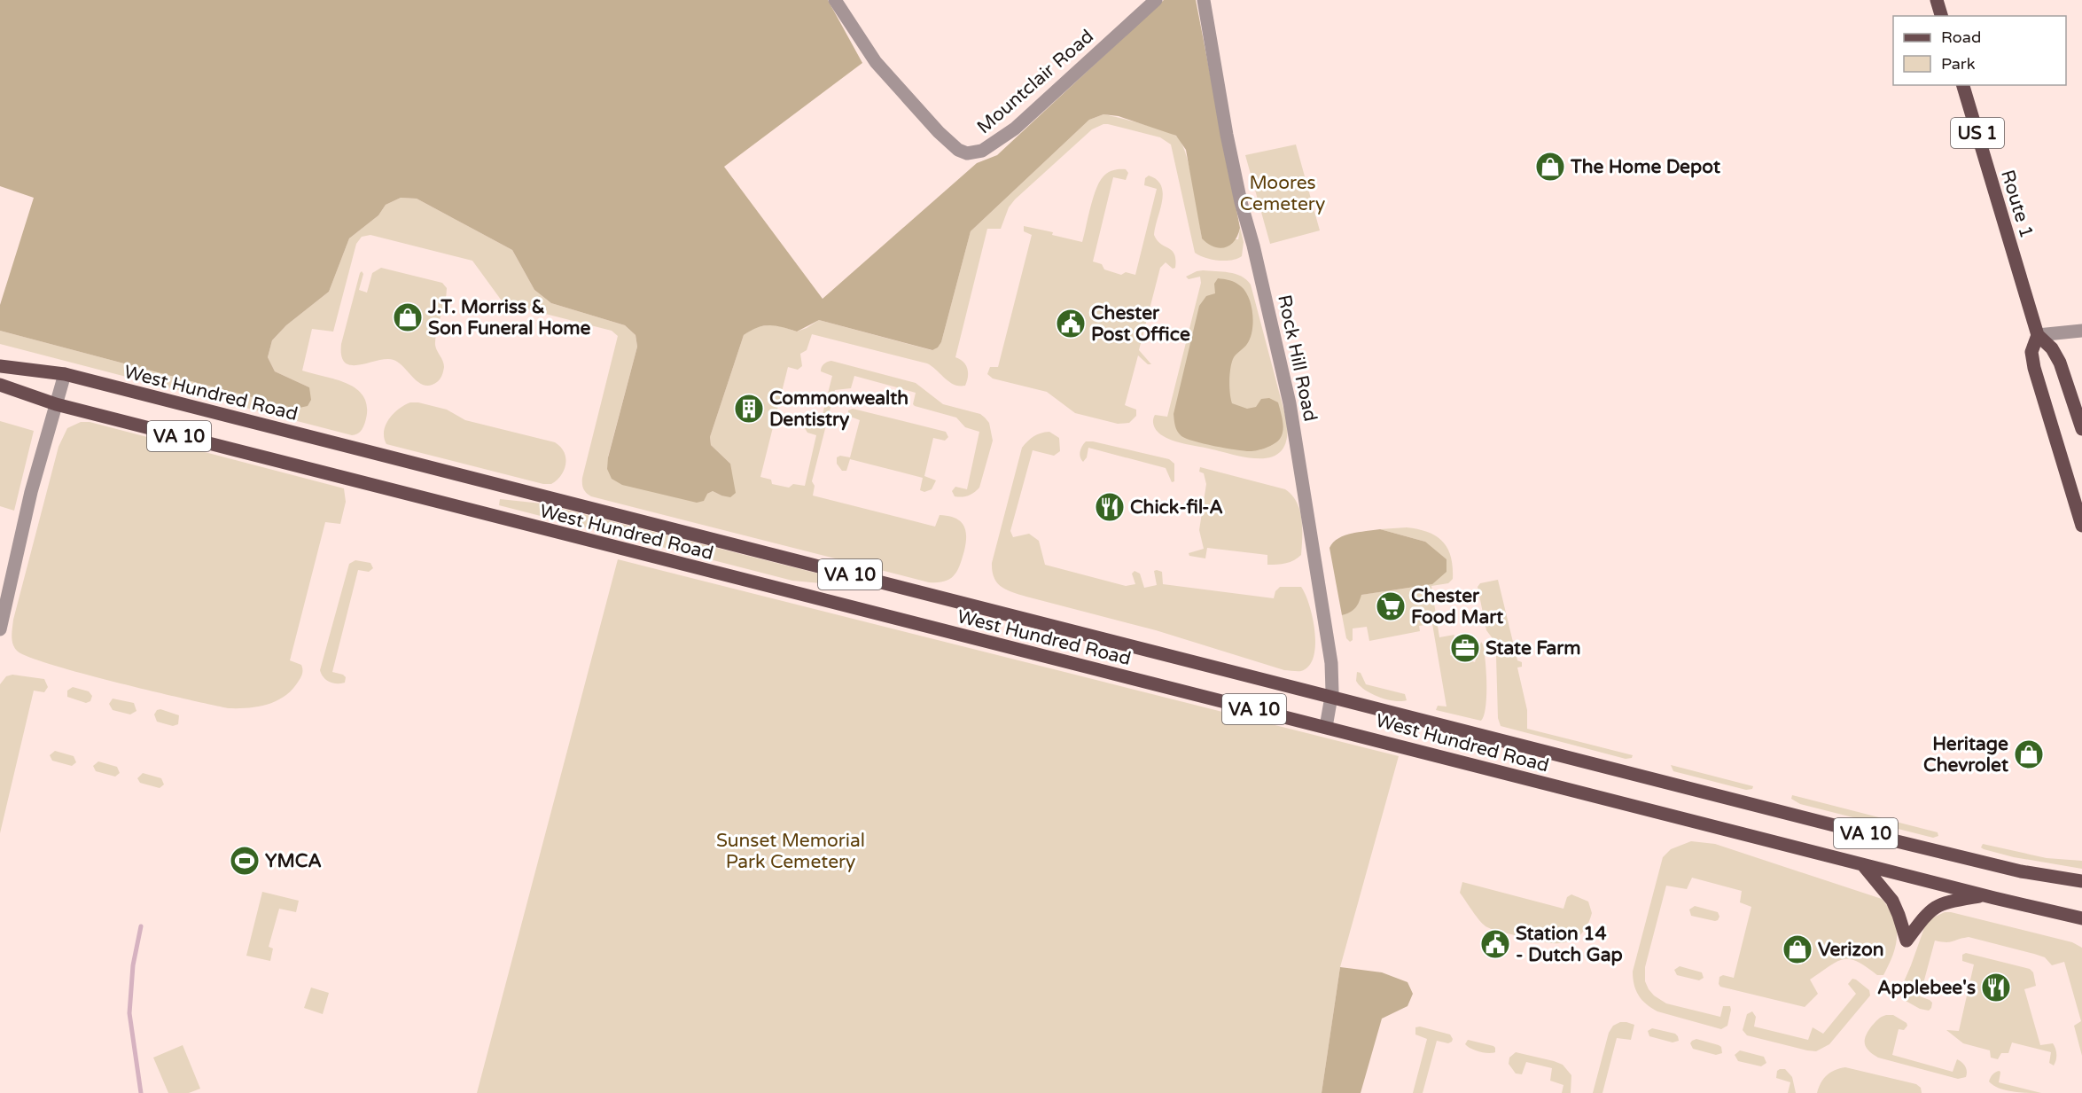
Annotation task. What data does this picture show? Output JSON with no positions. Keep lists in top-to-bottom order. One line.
{"streets":{"main road":["US 1","Route 1","West Hundred Road","VA 10"],"street":["Mountclair Road","Rock Hill Road"]},"crossings":[["Rock Hill Road","West Hundred Road"]],"parks":["Moores Cemetery","Sunset Memorial Park Cemetery"],"places":{"shop":["The Home Depot","J.T. Morriss & Son Funeral Home","Heritage Chevrolet","Verizon"],"public building":["Chester Post Office","Station 14 - Dutch Gap"],"building":["Commonwealth Dentistry"],"restaurant":["Chick-fil-A","Applebee's"],"supermarket":["Chester Food Mart"],"office":["State Farm"],"sports":["YMCA"]},"legend":["Road","Park"]}
